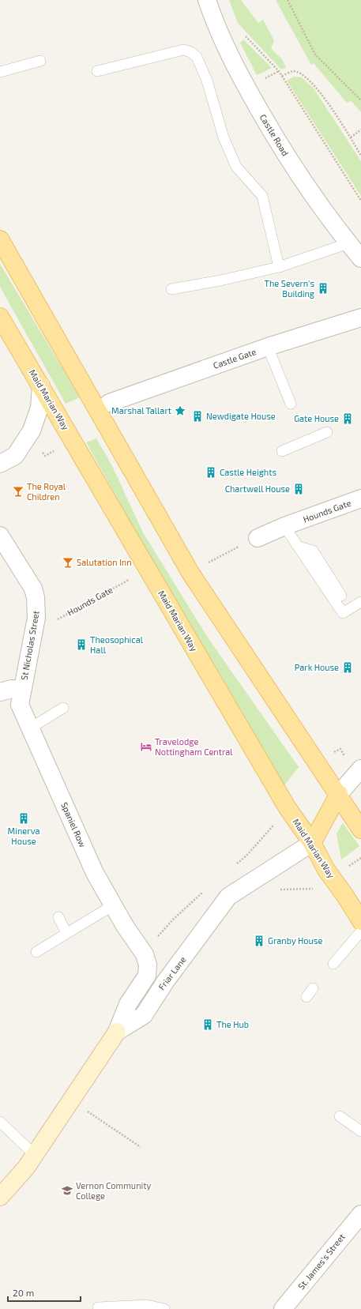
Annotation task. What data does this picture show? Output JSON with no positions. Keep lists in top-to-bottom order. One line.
{"streets":{"main road":["Maid Marian Way","Friar Lane"],"street":["Castle Road","Castle Gate","Hounds Gate","St Nicholas Street","Spaniel Row","St. James's Street"]},"crossings":[["Maid Marian Way","Hounds Gate"],["Maid Marian Way","Friar Lane"],["Hounds Gate","St Nicholas Street"],["St Nicholas Street","Spaniel Row"],["Spaniel Row","Friar Lane"]],"places":{"building":["The Severn's Building","Newdigate House","Gate House","Castle Heights","Chartwell House","Theosophical Hall","Park House","Minerva House","Granby House","The Hub"],"place":["Marshal Tallart"],"bar":["The Royal Children","Salutation Inn"],"hotel":["Travelodge Nottingham Central"],"school or university":["Vernon Community College"]},"scale_bar":"20 m"}
